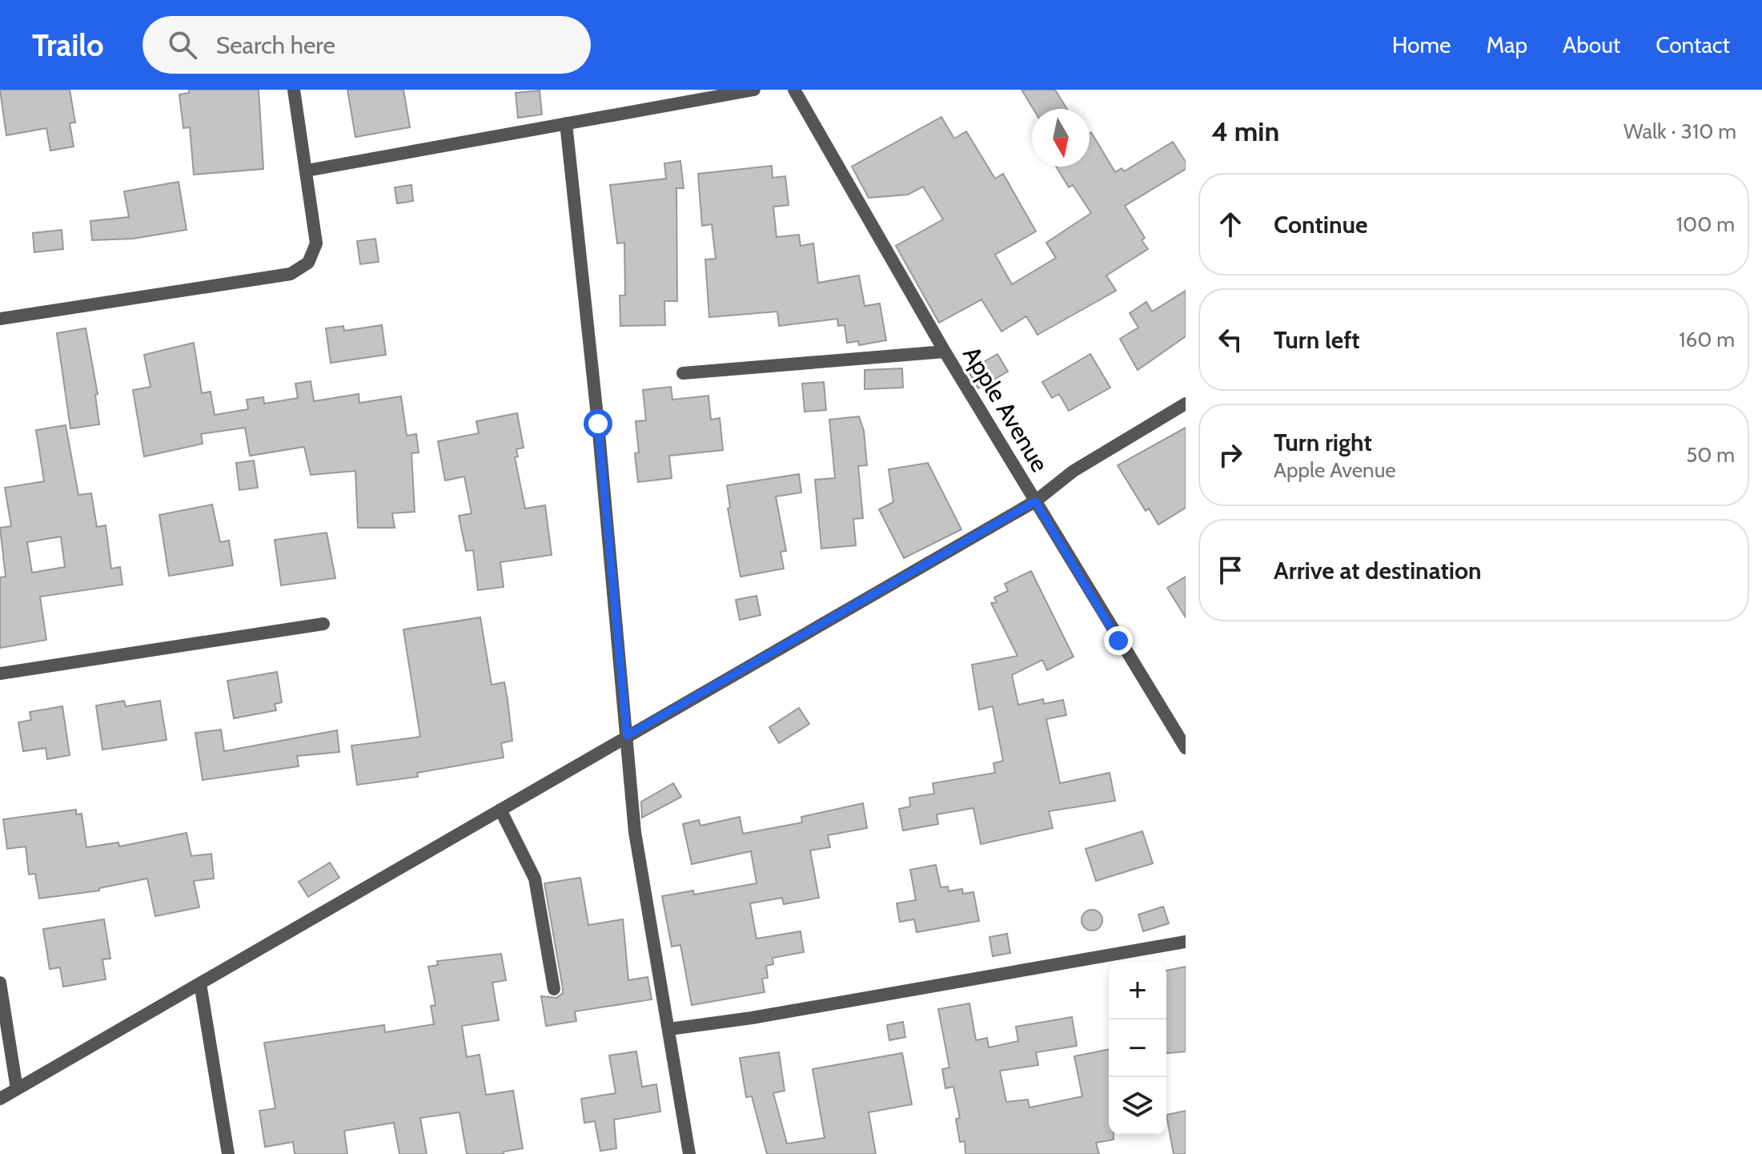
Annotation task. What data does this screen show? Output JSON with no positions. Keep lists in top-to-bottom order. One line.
{"streets":{"street":["Apple Avenue"]},"north":"bottom","page":{"header":"Trailo","search":"Search here","nav":["Home","Map","About","Contact"],"heading":["4 min","Walk · 310 m"],"list":[["Continue","100 m"],["Turn left","160 m"],["Turn right","Apple Avenue","50 m"],"Arrive at destination"],"map_buttons":["+","−"]}}
